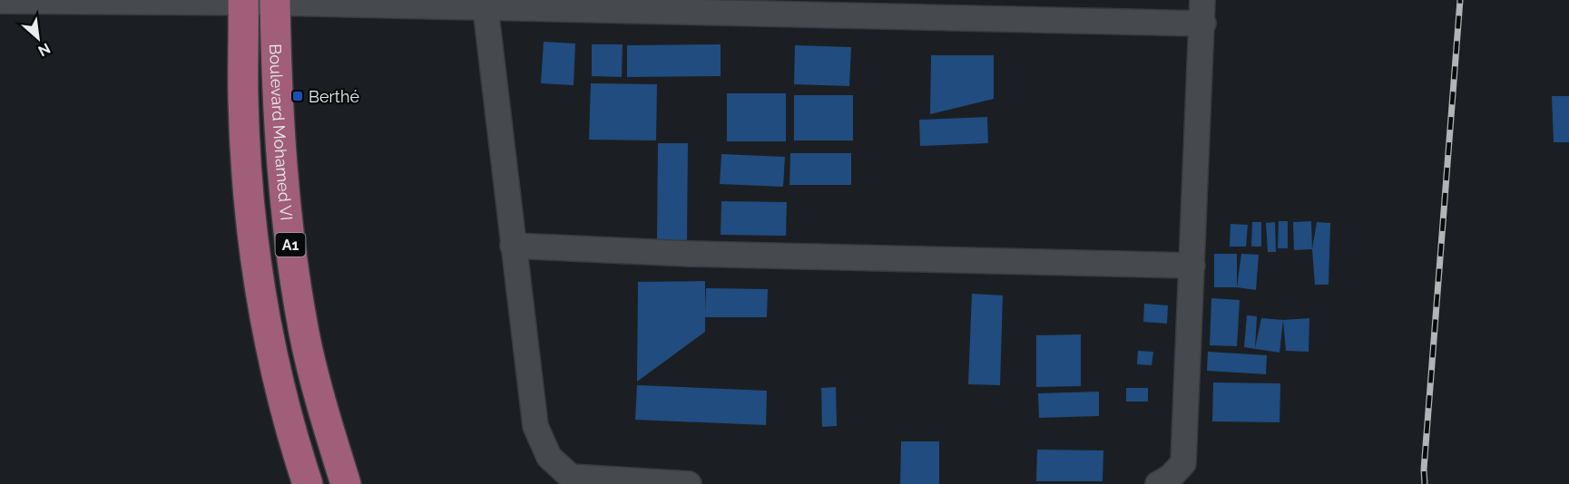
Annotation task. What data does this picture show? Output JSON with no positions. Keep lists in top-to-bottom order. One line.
{"streets":{"main road":["Boulevard Mohamed VI","A1"]},"places":{"transit":["Berthé"]},"north":"bottom right"}
